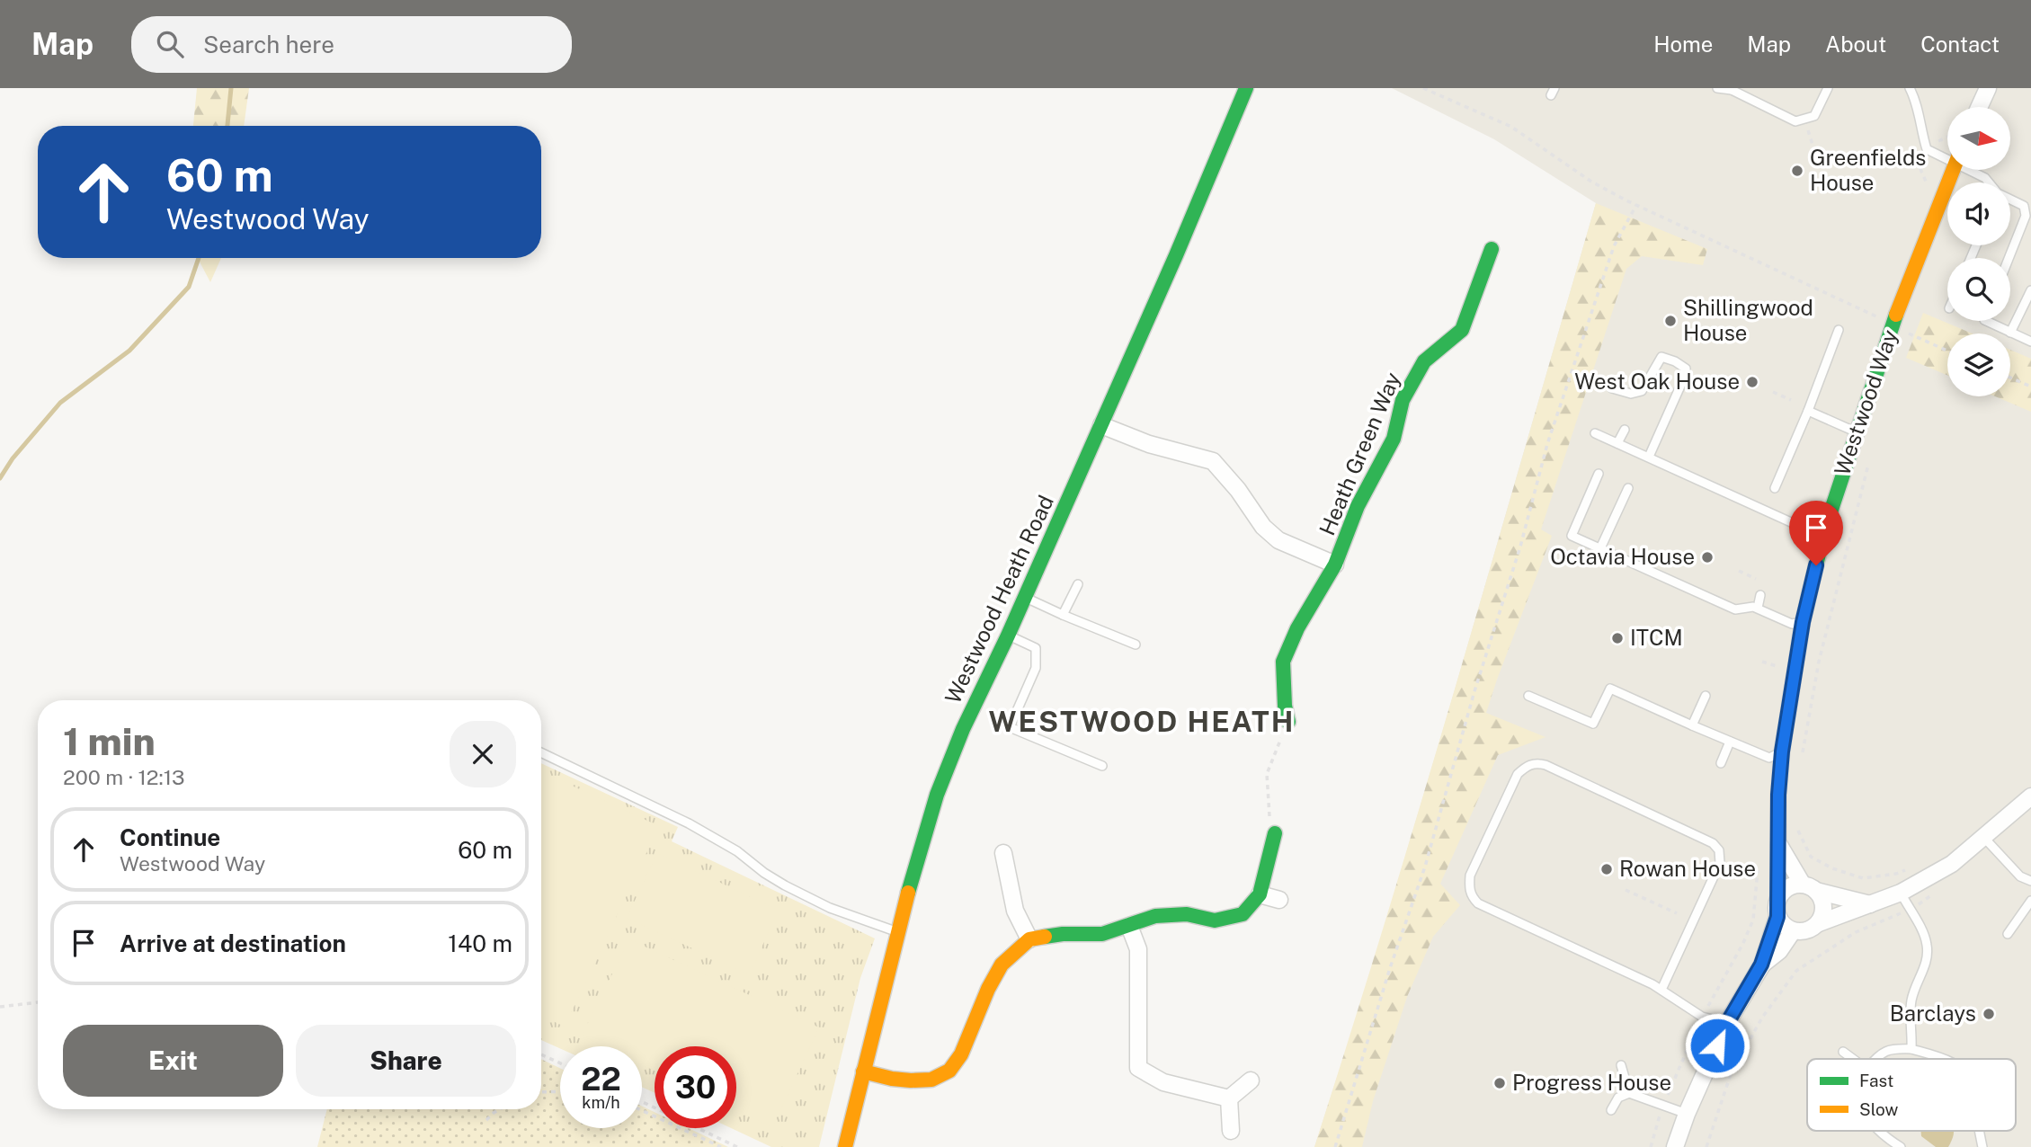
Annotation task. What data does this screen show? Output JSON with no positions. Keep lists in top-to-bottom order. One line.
{"streets":{"street":["Westwood Way","Heath Green Way","Westwood Heath Road"]},"districts":["WESTWOOD HEATH"],"places":["Greenfields House","Shillingwood House","West Oak House","Octavia House","ITCM","Rowan House","Barclays","Progress House"],"legend":["Fast","Slow"],"north":"right","page":{"header":"Map","search":"Search here","nav":["Home","Map","About","Contact"],"turn":["60 m","Westwood Way"],"heading":["1 min","200 m · 12:13"],"list":[{"name":"Continue","note":"Westwood Way","value":"60 m"},{"name":"Arrive at destination","value":"140 m"}],"buttons":["Exit","Share"],"speed":"22 km/h","limit":"30"}}
